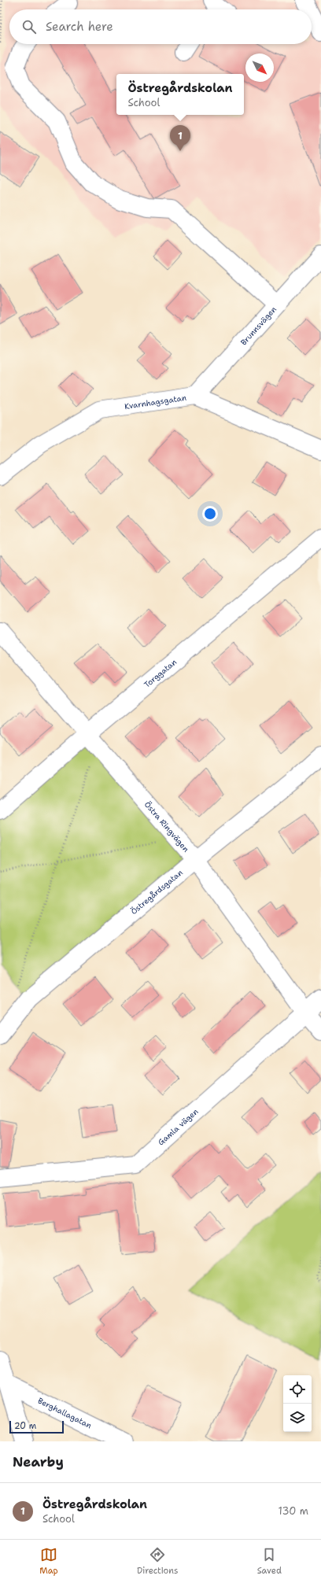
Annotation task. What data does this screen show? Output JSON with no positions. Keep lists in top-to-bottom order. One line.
{"streets":{"street":["Brunnsvägen","Kvarnhagsgatan","Torggatan","Östra Ringvägen","Östregårdsgatan","Gamla vägen","Berghallagatan"]},"crossings":[["Brunnsvägen","Kvarnhagsgatan"],["Torggatan","Östra Ringvägen"],["Östra Ringvägen","Östregårdsgatan"],["Östra Ringvägen","Gamla vägen"]],"scale_bar":"20 m","north":"bottom right","page":{"search":"Search here","popup":["Östregårdskolan","School"],"pins":"1","scale":"20 m","heading":"Nearby","list":[{"mark":"1","name":"Östregårdskolan","note":"School","value":"130 m"}],"nav":["Map","Directions","Saved"]}}
